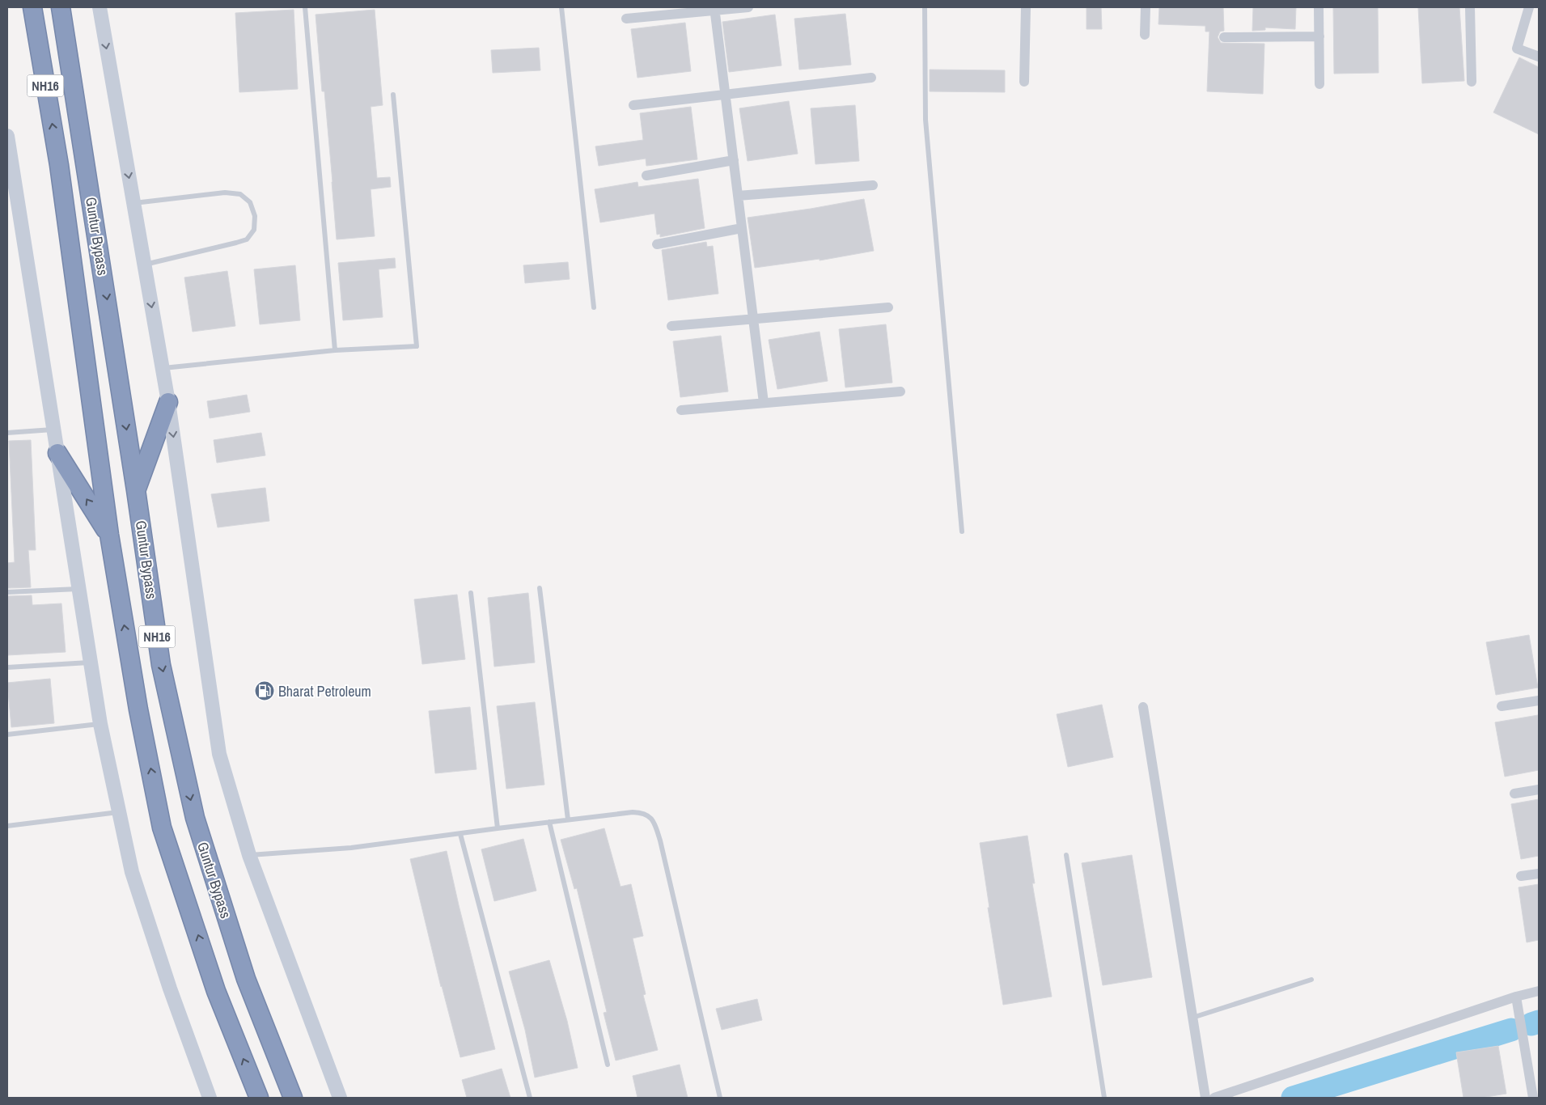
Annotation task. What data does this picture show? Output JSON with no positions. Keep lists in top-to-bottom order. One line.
{"streets":{"highway":["NH16","Guntur Bypass"]},"places":{"fuel station":["Bharat Petroleum"]}}
